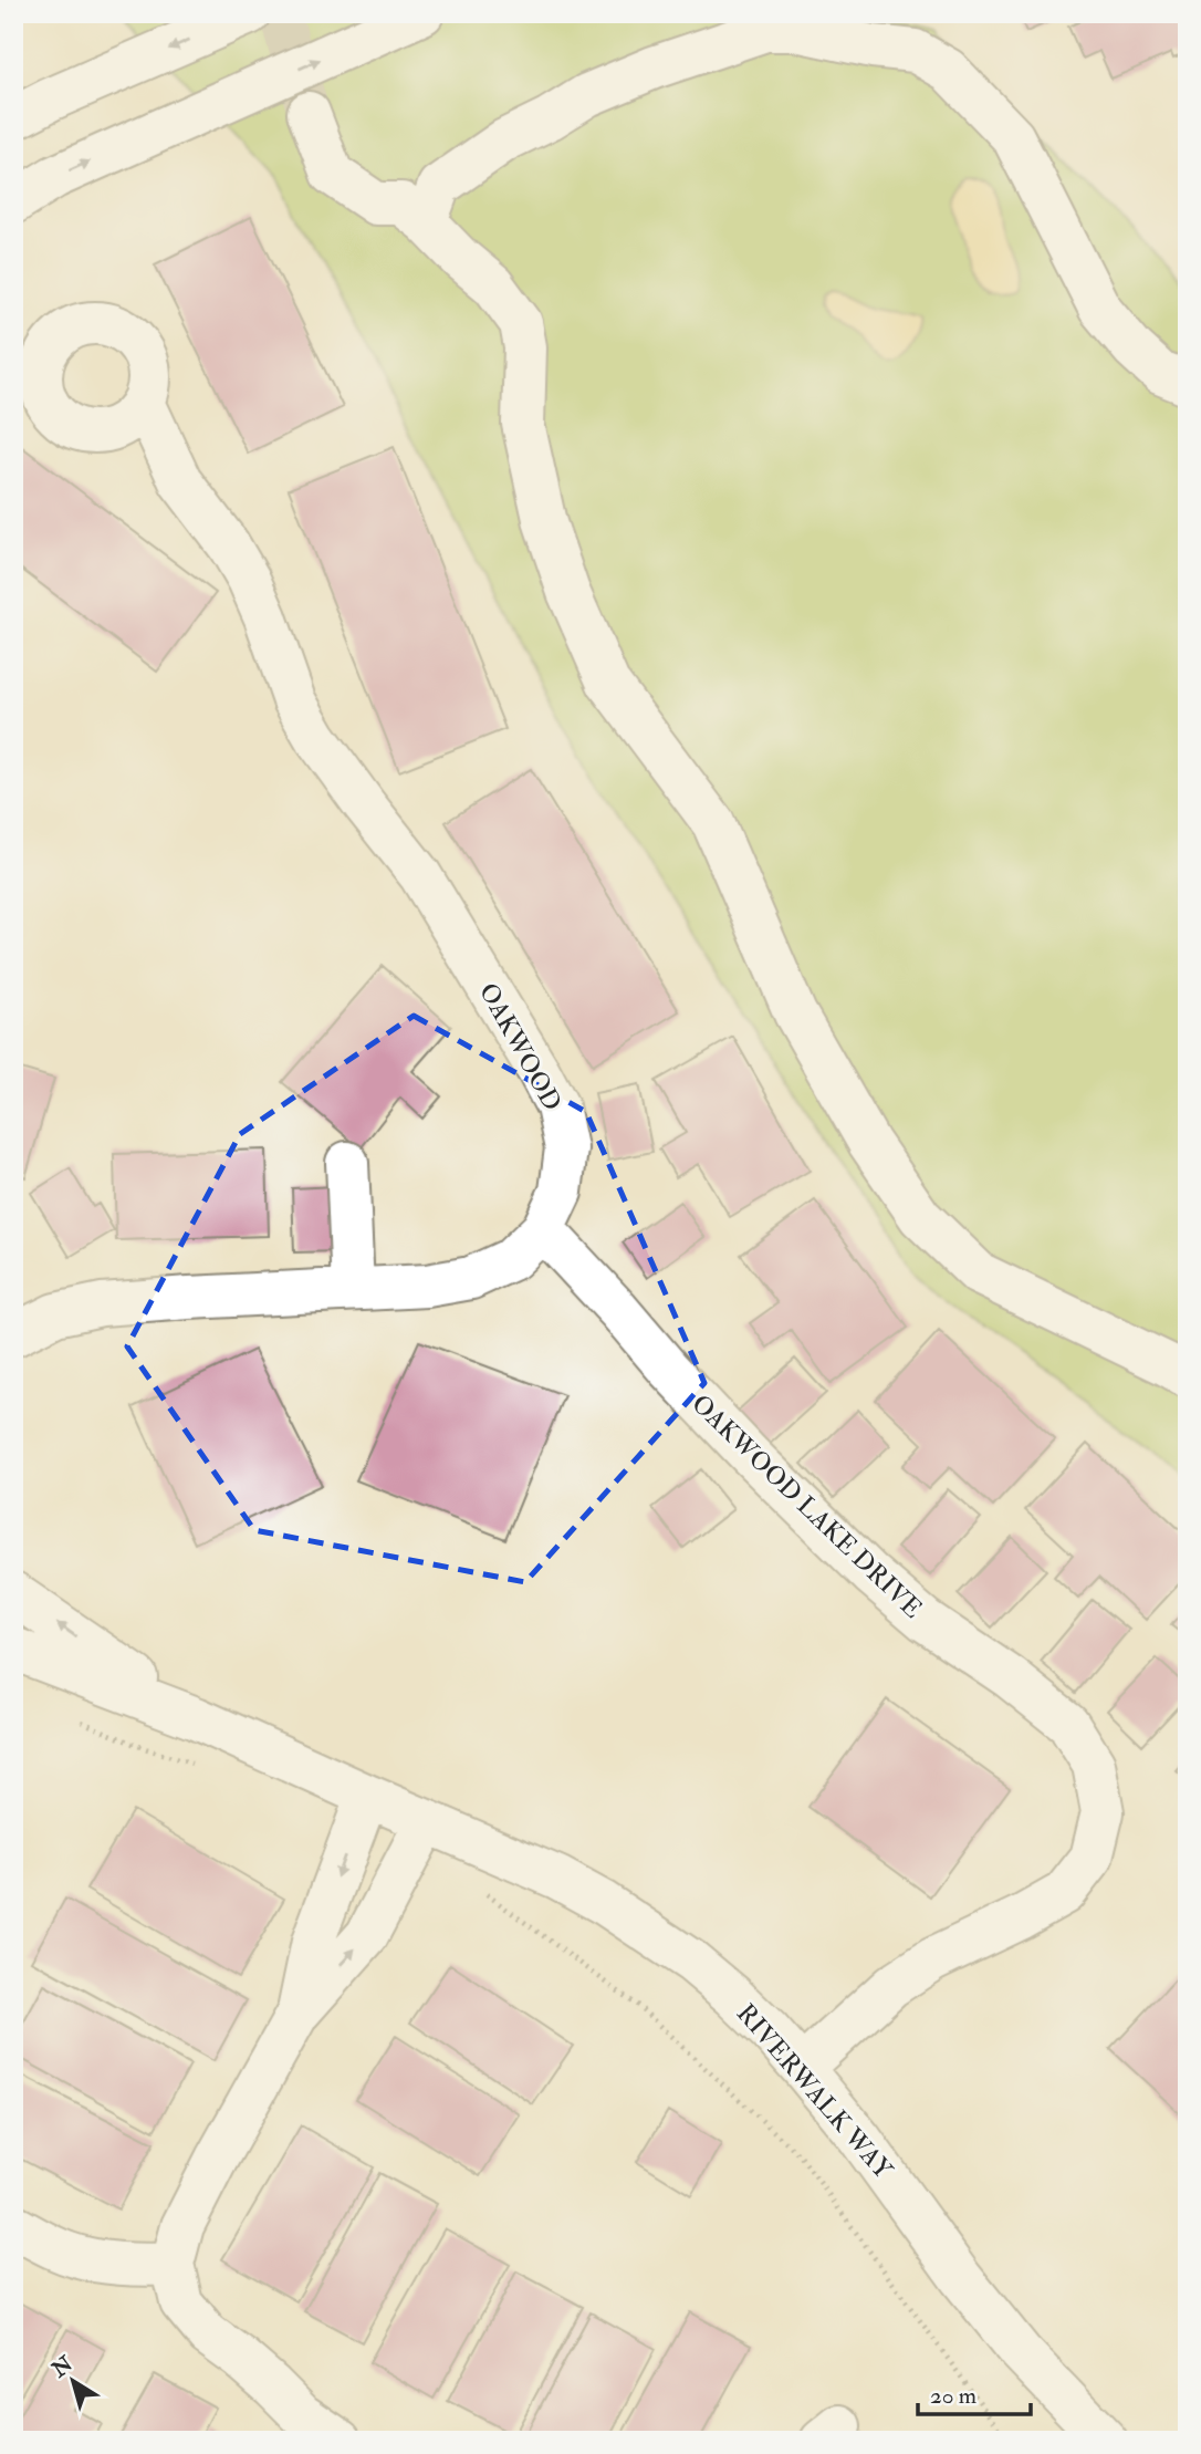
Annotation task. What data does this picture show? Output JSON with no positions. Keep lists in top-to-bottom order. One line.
{"streets":{"street":["OAKWOOD","OAKWOOD LAKE DRIVE","RIVERWALK WAY"]},"crossings":[["OAKWOOD","OAKWOOD LAKE DRIVE"],["OAKWOOD LAKE DRIVE","RIVERWALK WAY"]],"scale_bar":"20 m","north":"top left"}
